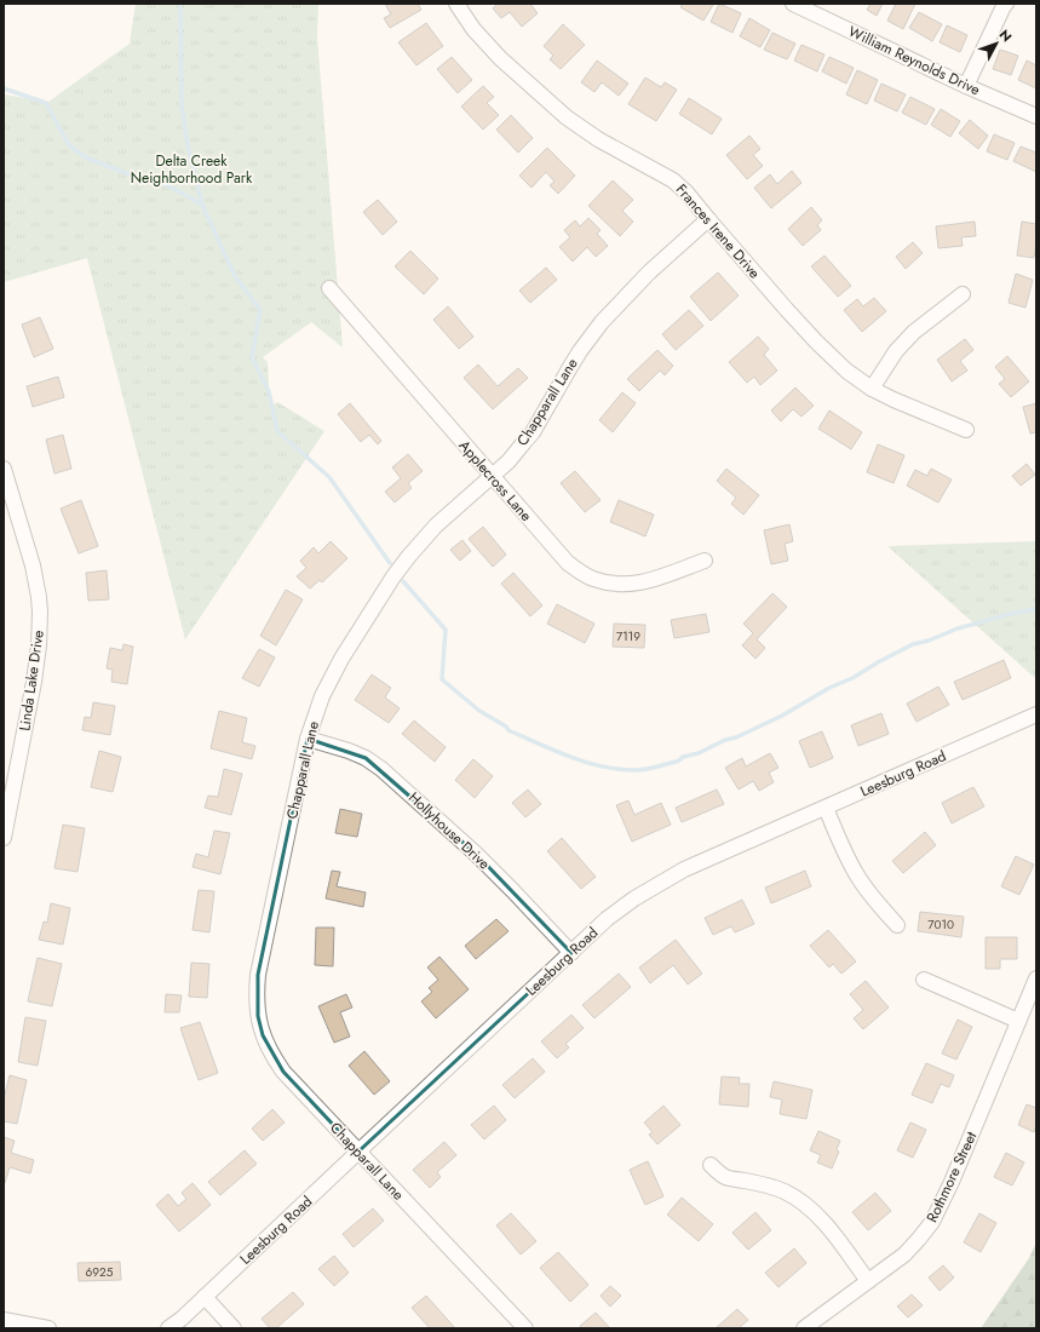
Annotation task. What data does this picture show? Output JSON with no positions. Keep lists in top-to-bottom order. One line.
{"streets":{"street":["William Reynolds Drive","Frances Irene Drive","Chapparall Lane","Applecross Lane","Linda Lake Drive","Leesburg Road","Hollyhouse Drive","Rothmore Street"]},"crossings":[["Frances Irene Drive","Chapparall Lane"],["Chapparall Lane","Applecross Lane"],["Chapparall Lane","Leesburg Road"],["Chapparall Lane","Hollyhouse Drive"],["Leesburg Road","Hollyhouse Drive"]],"parks":["Delta Creek Neighborhood Park"],"house_numbers":["7119","7010","6925"],"north":"top right"}
